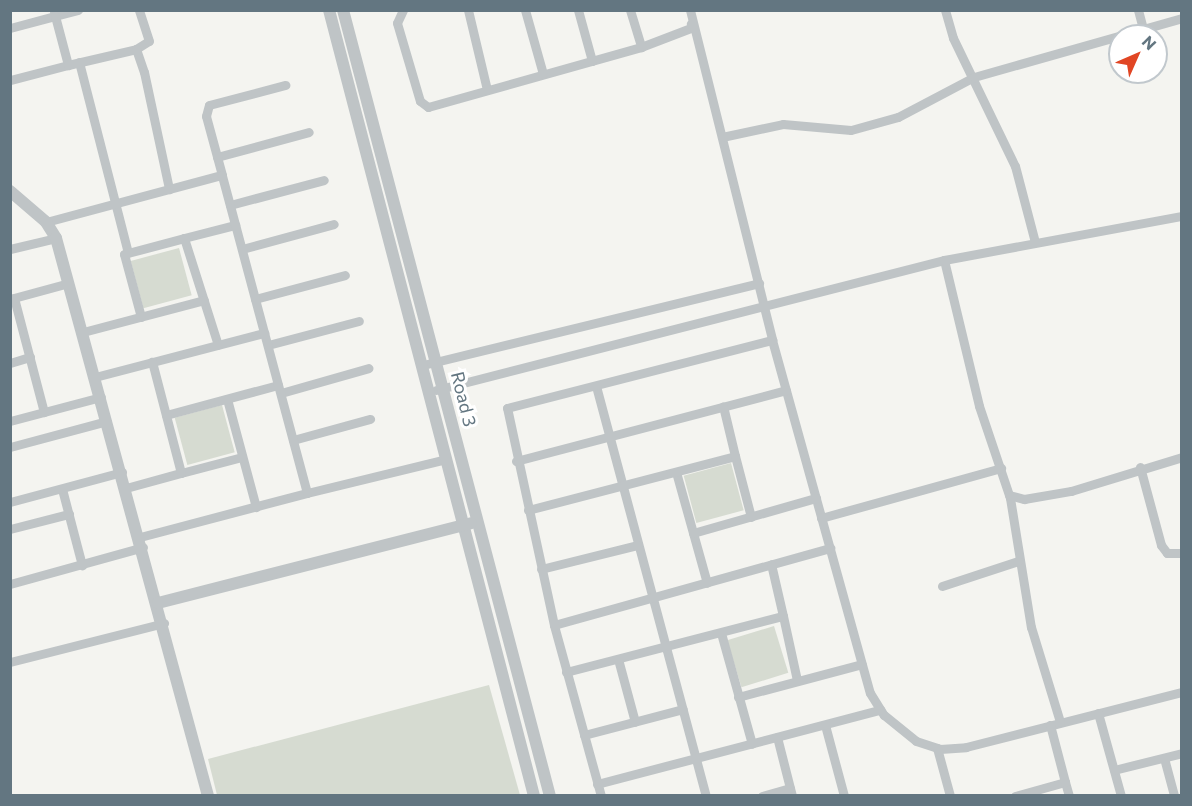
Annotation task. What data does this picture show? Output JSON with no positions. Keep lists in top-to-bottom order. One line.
{"streets":{"street":["Road 3"]},"north":"top right"}
